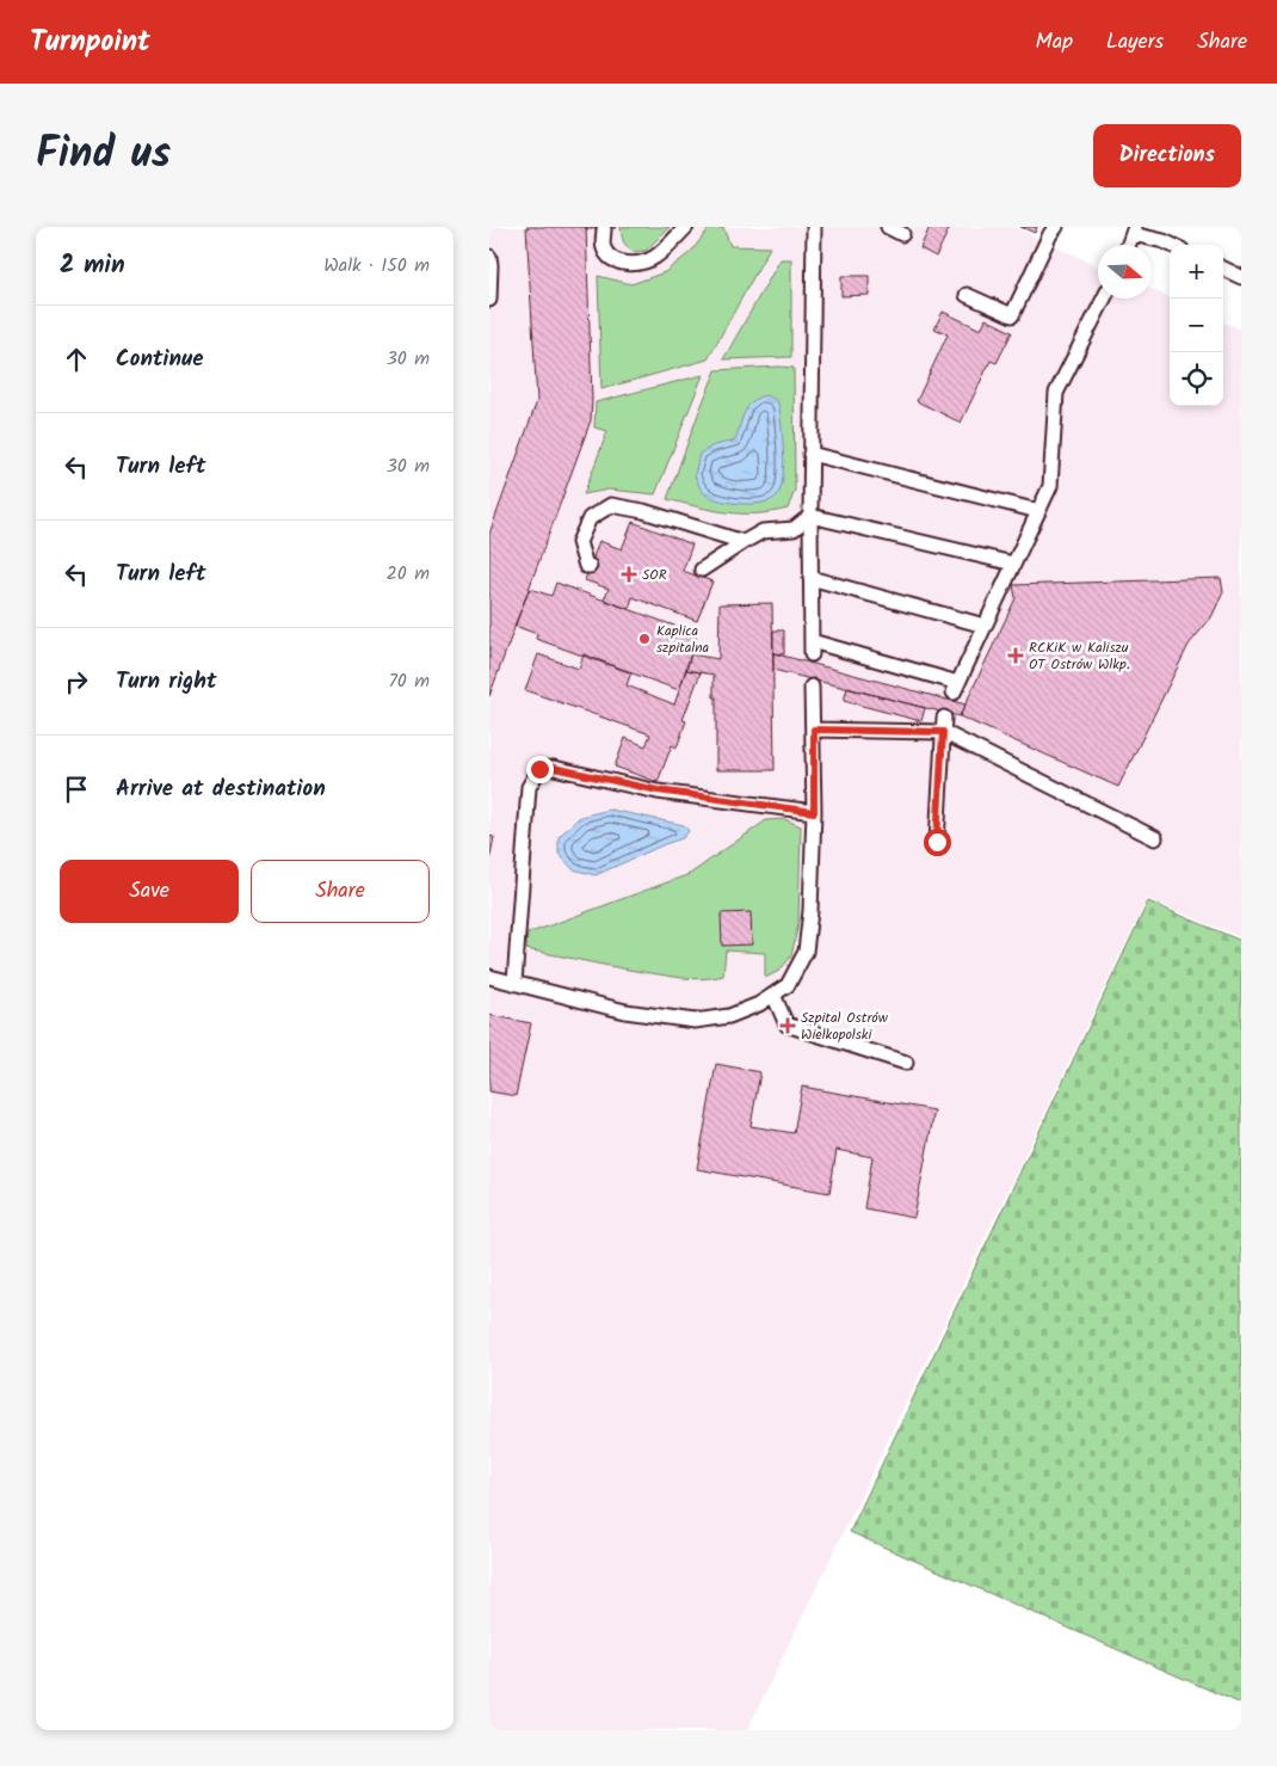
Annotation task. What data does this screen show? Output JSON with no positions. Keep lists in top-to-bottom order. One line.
{"places":{"health":["SOR","RCKiK w Kaliszu OT Ostrów Wlkp.","Szpital Ostrów Wielkopolski"],"other":["Kaplica szpitalna"]},"north":"right","page":{"header":"Turnpoint","nav":["Map","Layers","Share"],"title":"Find us","buttons":["Directions",["Save","Share"]],"heading":["2 min","Walk · 150 m"],"map_buttons":["+","−"],"list":[["Continue","30 m"],["Turn left","30 m"],["Turn left","20 m"],["Turn right","70 m"],"Arrive at destination"]}}
